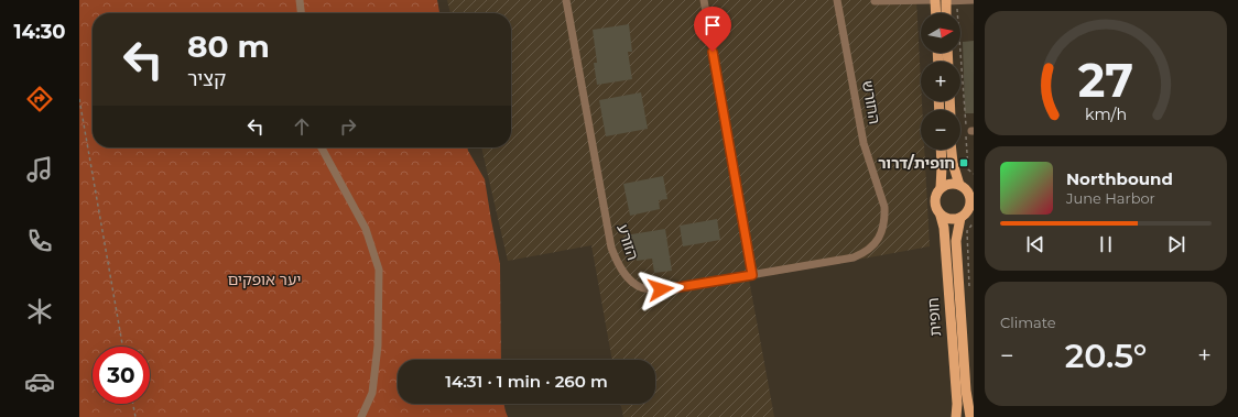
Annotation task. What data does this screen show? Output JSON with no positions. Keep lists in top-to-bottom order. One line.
{"streets":{"main road":["חופית"],"street":["החורש","הזורע"]},"crossings":[["החורש","הזורע"]],"parks":["יער אופקים"],"places":{"transit":["חופית/דרור"]},"north":"right","page":{"tabs":"14:30","map_buttons":["+","−"],"turn":["80 m","קציר"],"song":["Northbound","June Harbor"],"tile":"Climate","heat":["−","20.5°","+"],"limit":"30","trip":"14:31 · 1 min · 260 m","gauge":["27","km/h"]}}
